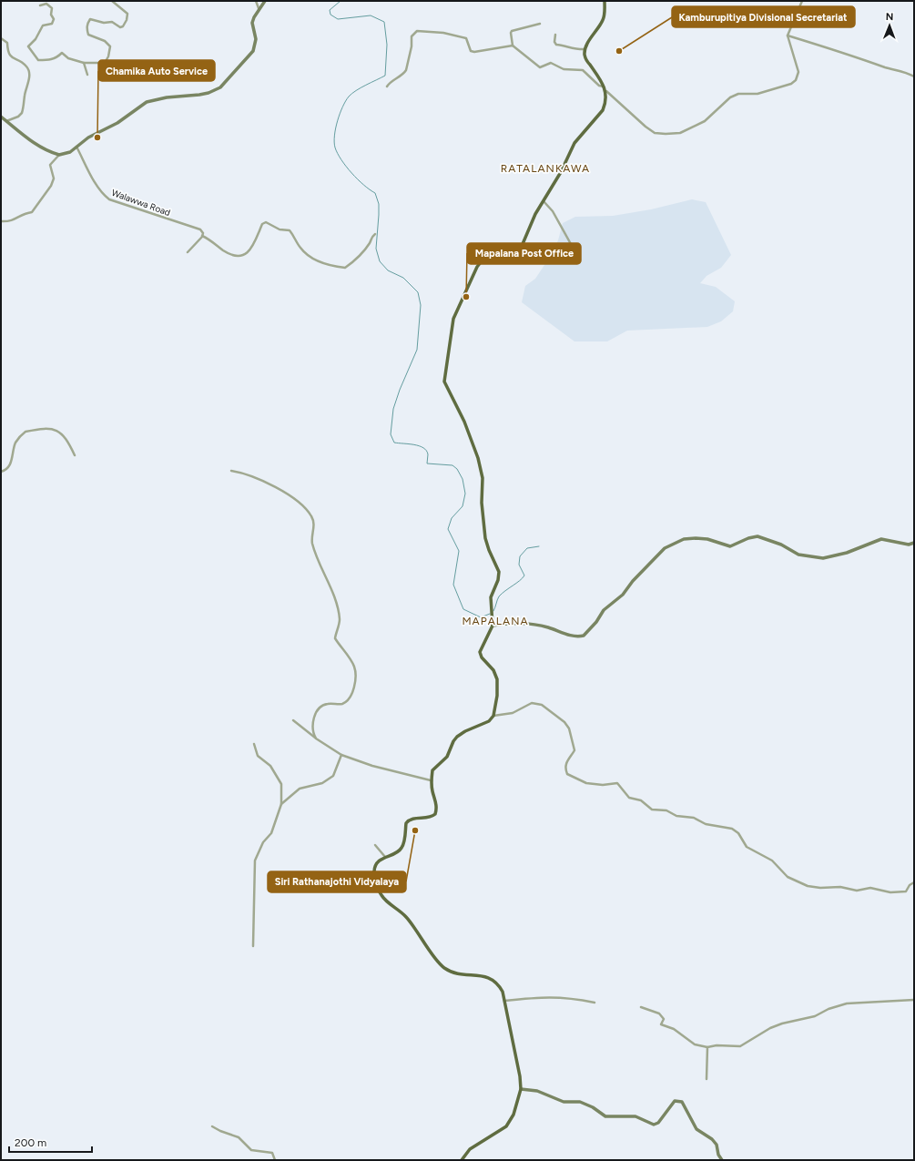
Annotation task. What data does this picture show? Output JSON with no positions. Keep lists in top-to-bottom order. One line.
{"streets":{"street":["Walawwa Road"]},"districts":["RATALANKAWA","MAPALANA"],"places":["Kamburupitiya Divisional Secretariat","Chamika Auto Service","Mapalana Post Office","Siri Rathanajothi Vidyalaya"],"scale_bar":"200 m","north":"top"}
